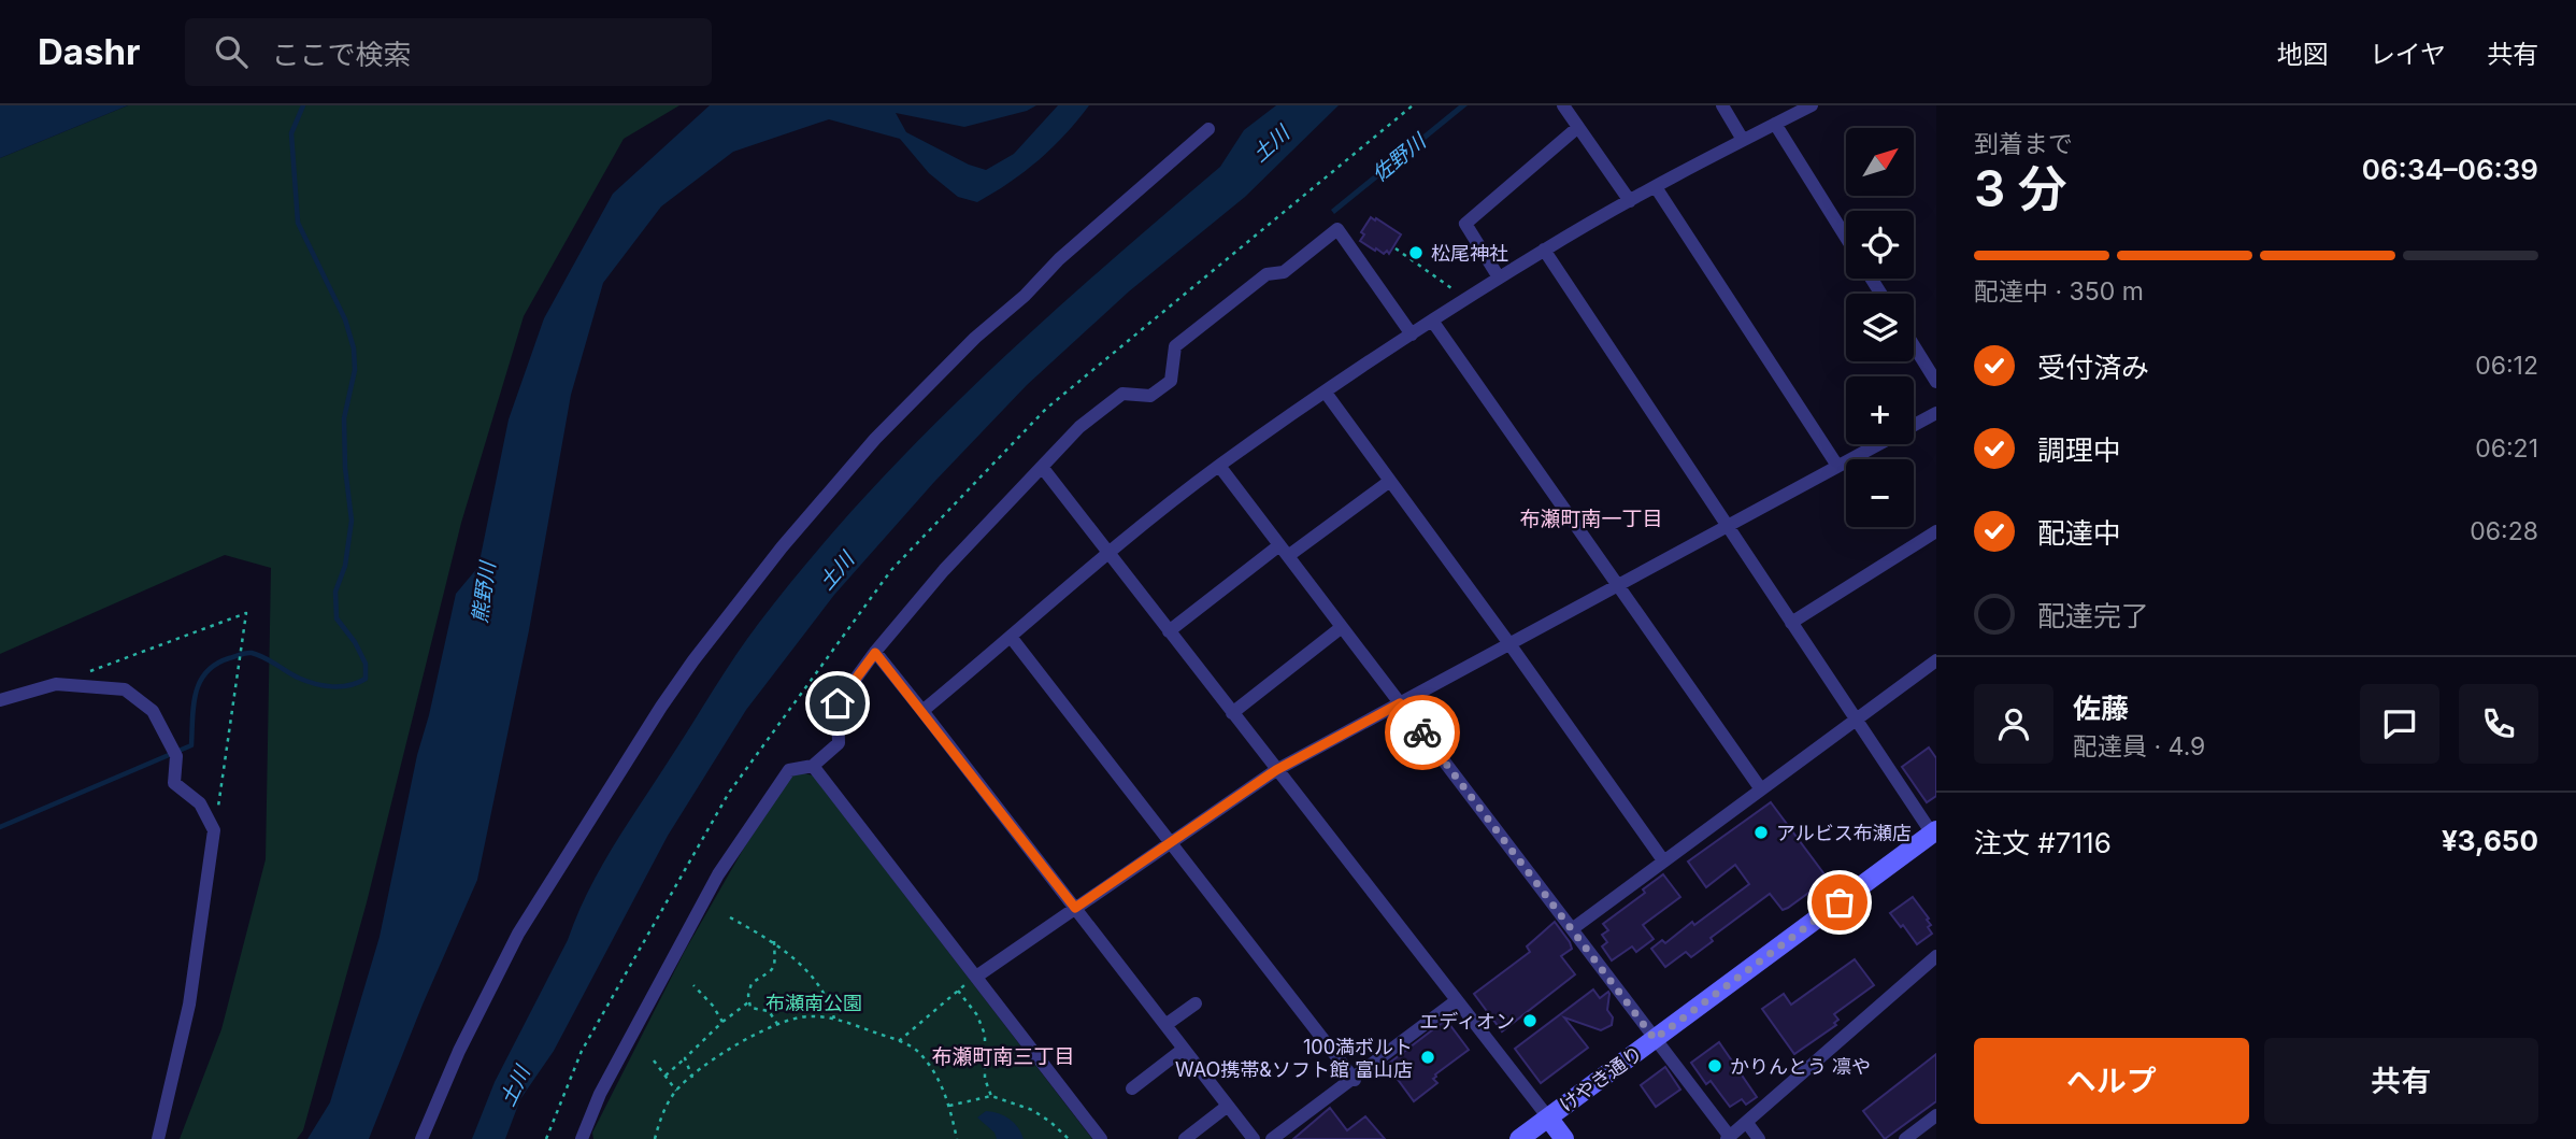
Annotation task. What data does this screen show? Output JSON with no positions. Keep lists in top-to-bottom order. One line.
{"streets":{"street":["けやき通り"]},"districts":["布瀬町南一丁目","布瀬町南三丁目"],"water":["土川","佐野川","熊野川"],"parks":["布瀬南公園"],"places":["松尾神社","アルビス布瀬店","エディオン","100満ボルト WAO携帯&ソフト館 富山店","かりんとう 凛や"],"north":"top right","page":{"header":"Dashr","search":"ここで検索","nav":["地図","レイヤ","共有"],"heading":["3 分","到着まで","06:34–06:39"],"panel":["佐藤","配達員 · 4.9","注文 #7116","¥3,650"],"map_buttons":["+","−"],"bar":"配達中 · 350 m","list":[["受付済み","06:12"],["調理中","06:21"],["配達中","06:28"],"配達完了"],"buttons":["ヘルプ","共有"]}}
